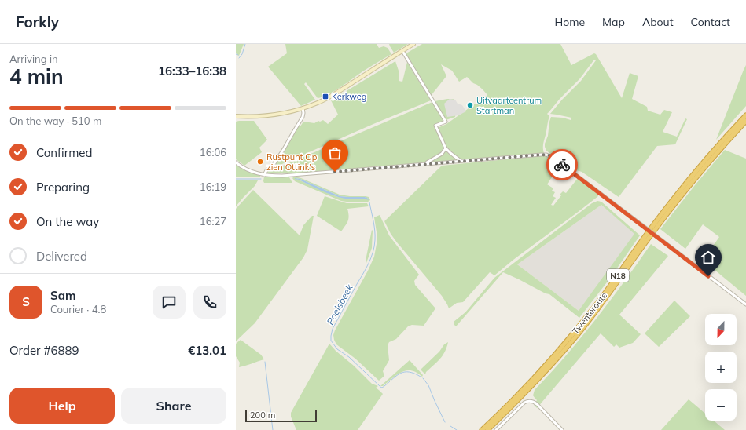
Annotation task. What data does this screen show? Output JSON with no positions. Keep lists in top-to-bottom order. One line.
{"streets":{"highway":["N18","Twenteroute"]},"water":["Poelsbeek"],"places":{"transit":["Kerkweg"],"other":["Uitvaartcentrum Startman","Rustpunt Op zien Ottink's"]},"scale_bar":"200 m","north":"bottom","page":{"header":"Forkly","nav":["Home","Map","About","Contact"],"heading":["4 min","Arriving in","16:33–16:38"],"panel":["Sam","Courier · 4.8","Order #6889","€13.01"],"bar":"On the way · 510 m","list":[["Confirmed","16:06"],["Preparing","16:19"],["On the way","16:27"],"Delivered"],"round":"S","map_buttons":["+","−"],"buttons":["Help","Share"],"scale":"200 m"}}
